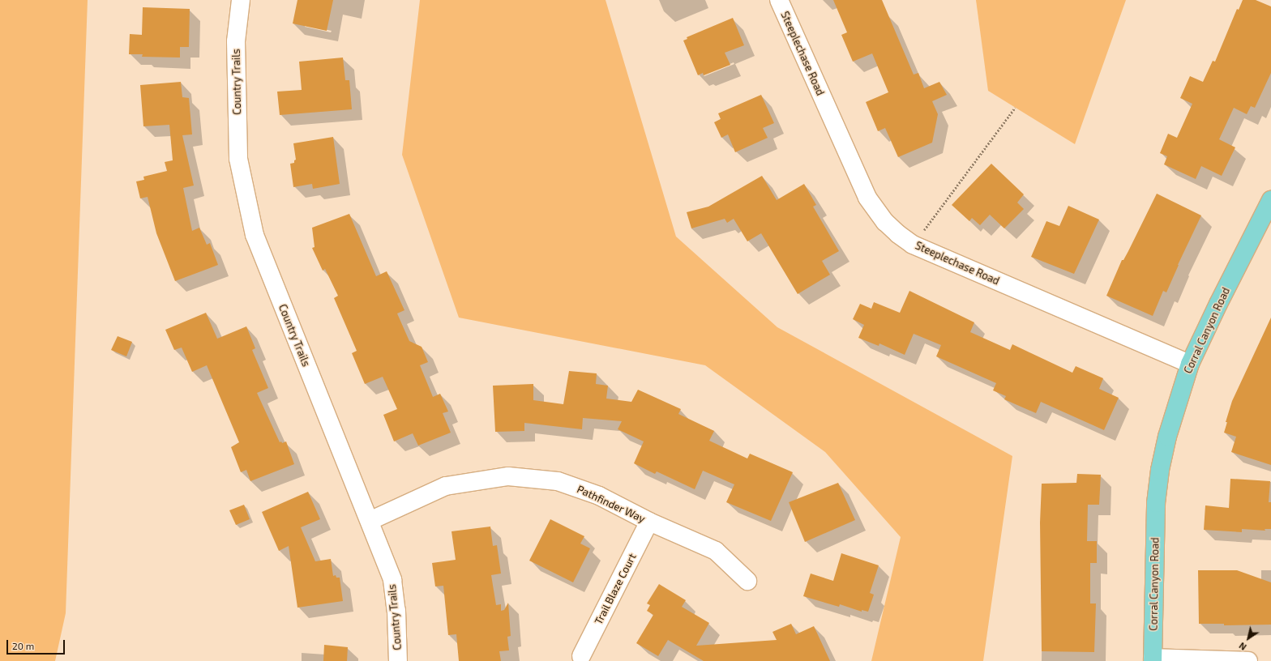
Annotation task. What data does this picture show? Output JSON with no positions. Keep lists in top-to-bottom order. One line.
{"streets":{"main road":["Corral Canyon Road"],"street":["Steeplechase Road","Country Trails","Pathfinder Way","Trail Blaze Court"]},"crossings":[["Steeplechase Road","Corral Canyon Road"],["Country Trails","Pathfinder Way"],["Pathfinder Way","Trail Blaze Court"]],"scale_bar":"20 m","north":"bottom left"}
